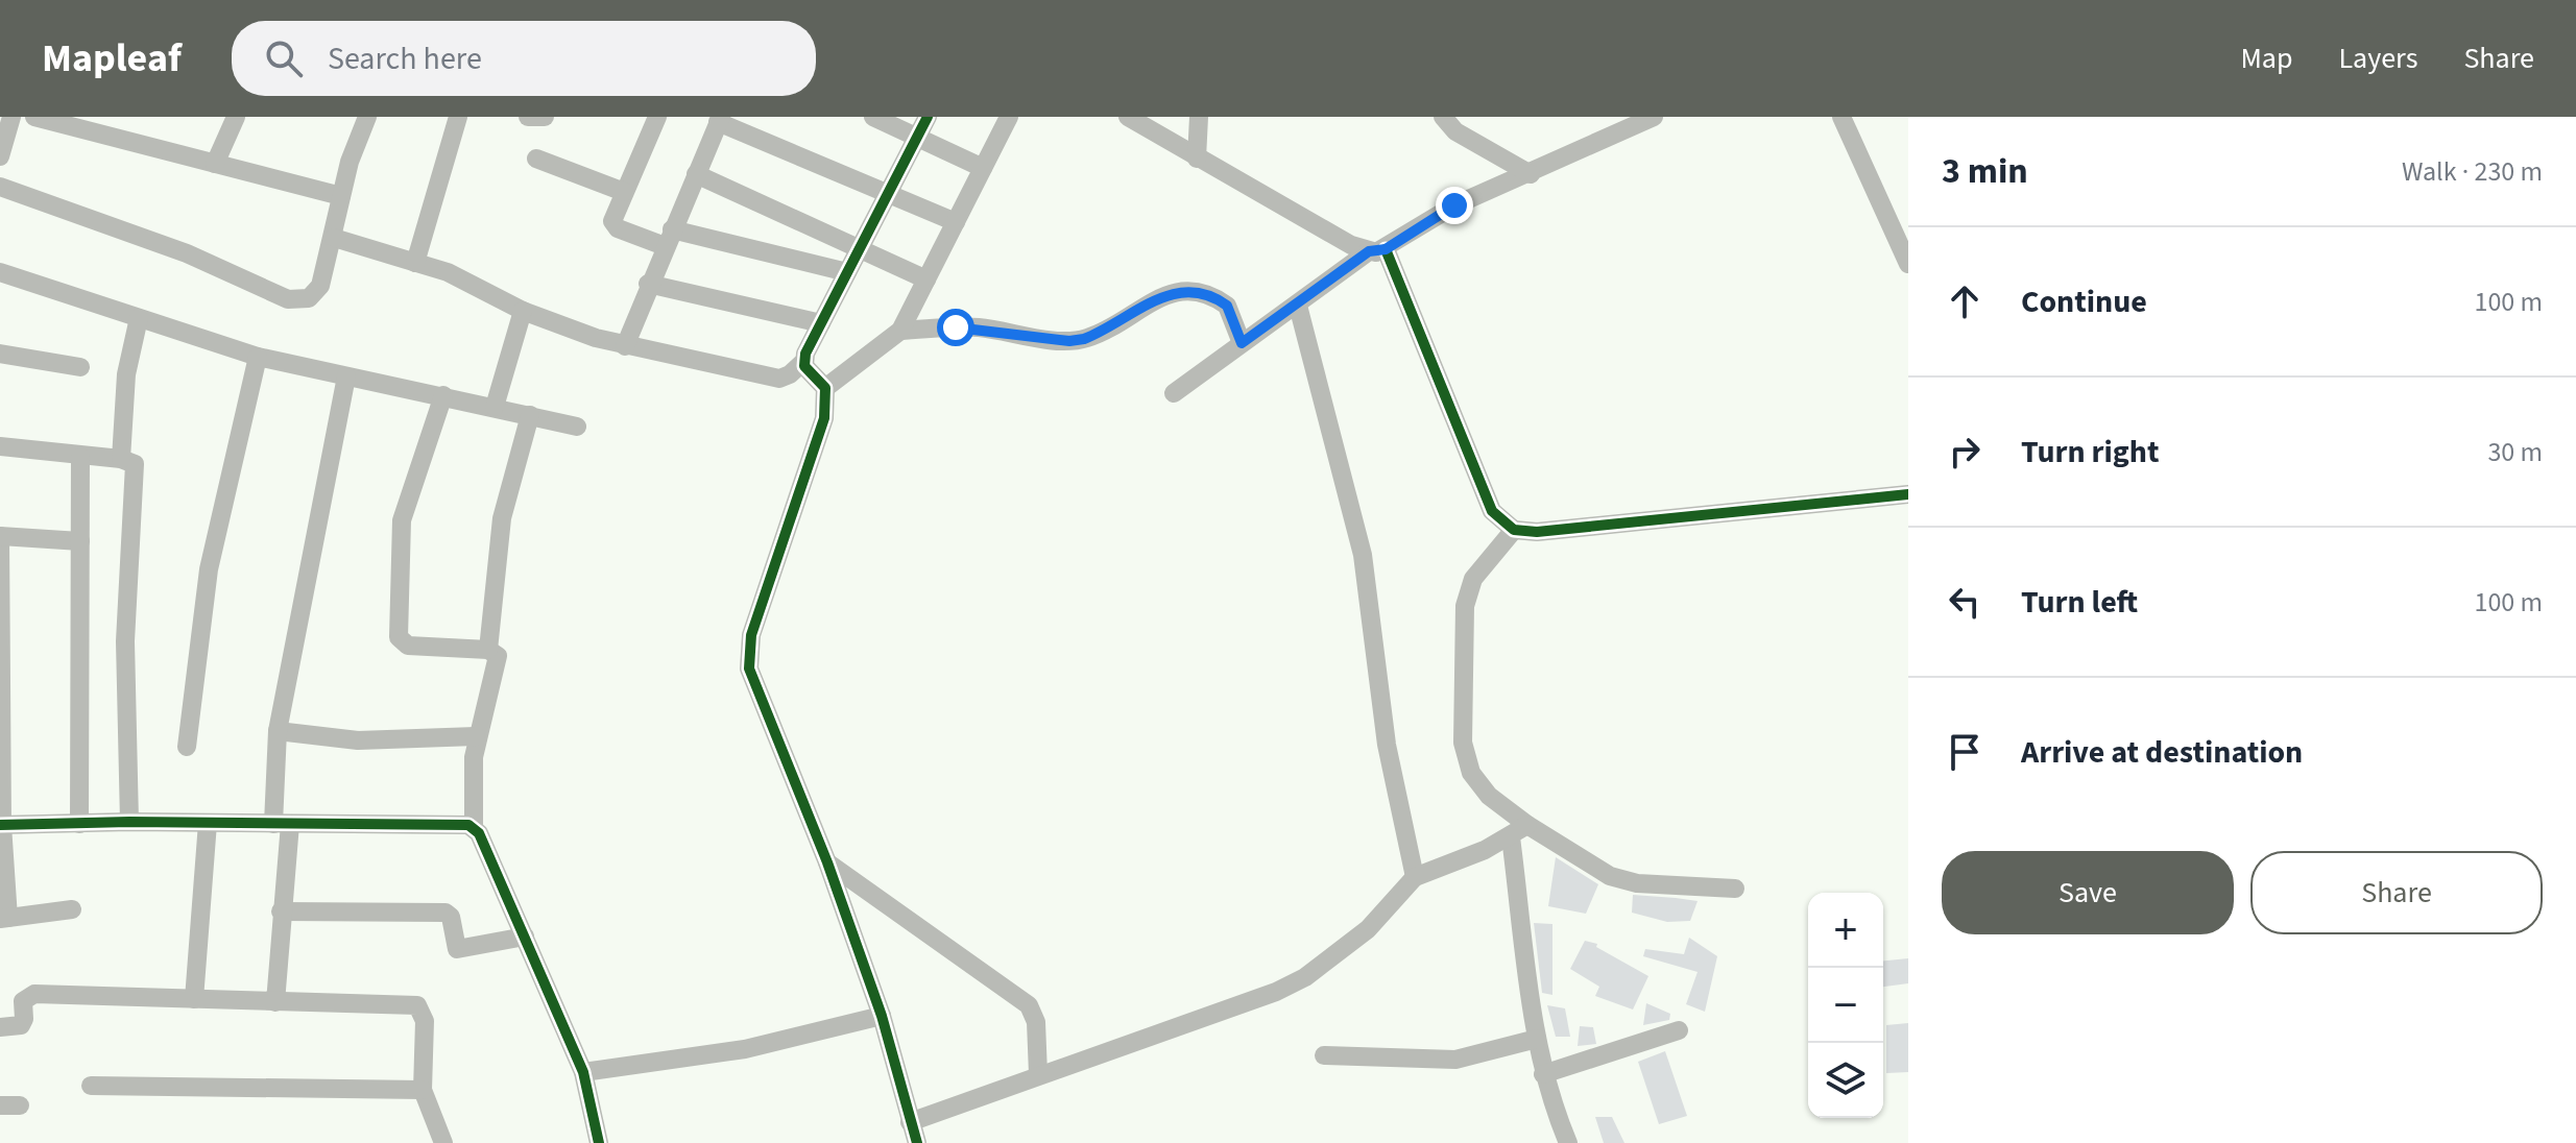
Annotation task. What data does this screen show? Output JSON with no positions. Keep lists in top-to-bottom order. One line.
{"page":{"header":"Mapleaf","search":"Search here","nav":["Map","Layers","Share"],"heading":["3 min","Walk · 230 m"],"list":[["Continue","100 m"],["Turn right","30 m"],["Turn left","100 m"],"Arrive at destination"],"buttons":["Save","Share"],"map_buttons":["+","−"]}}
